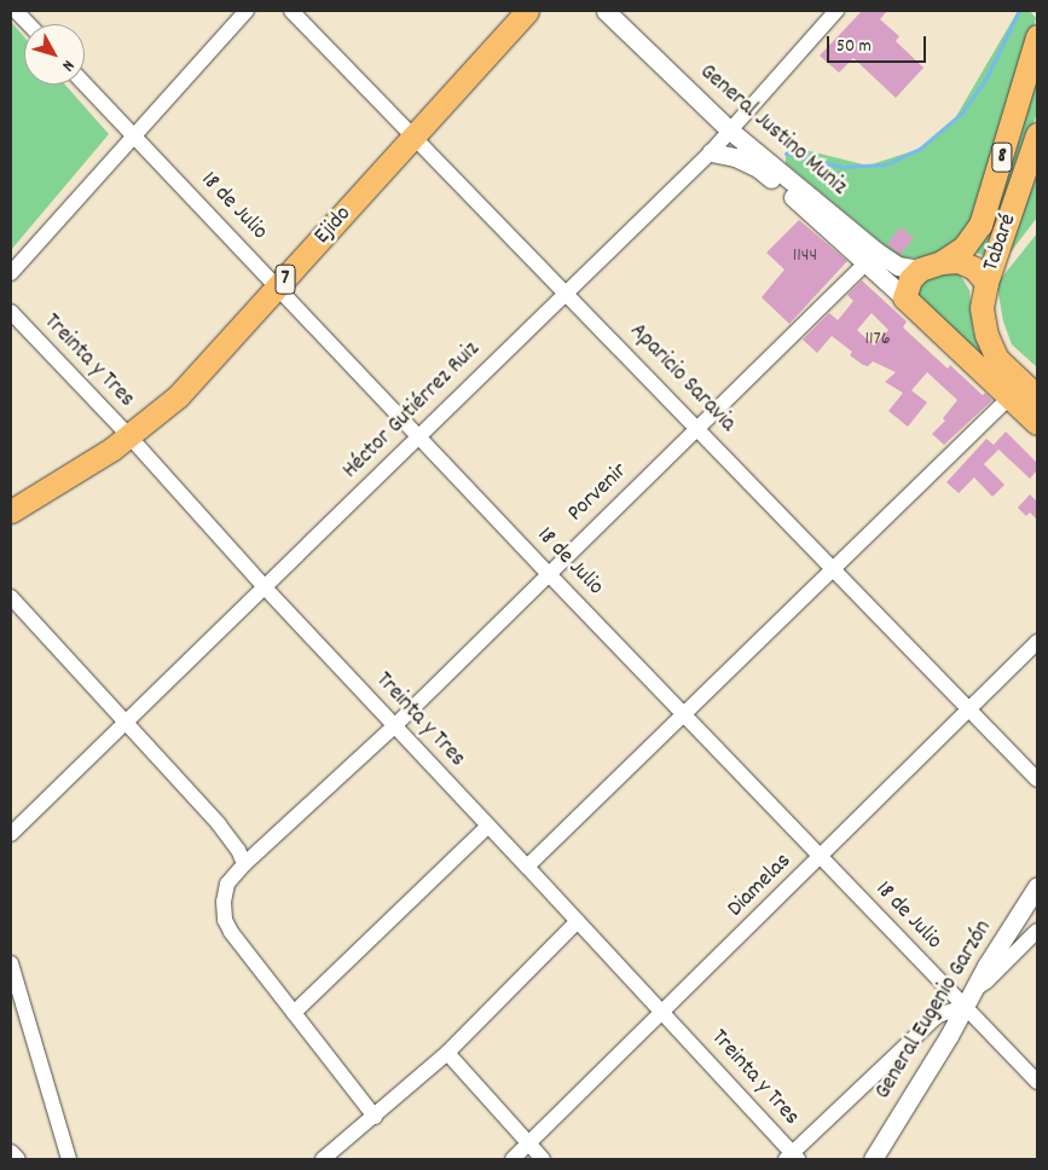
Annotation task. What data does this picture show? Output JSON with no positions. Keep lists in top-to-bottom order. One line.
{"streets":{"main road":["8","Ejido","Tabaré","7"],"street":["General Justino Muniz","18 de Julio","Treinta y Tres","Aparicio Saravia","Héctor Gutiérrez Ruiz","Porvenir","Diamelas","General Eugenio Garzón"]},"crossings":[["General Justino Muniz","8"],["General Justino Muniz","Tabaré"],["General Justino Muniz","Héctor Gutiérrez Ruiz"],["General Justino Muniz","Porvenir"],["8","Tabaré"],["18 de Julio","Ejido"],["18 de Julio","Héctor Gutiérrez Ruiz"],["18 de Julio","Porvenir"],["18 de Julio","Diamelas"],["18 de Julio","General Eugenio Garzón"],["Ejido","Treinta y Tres"],["Ejido","Aparicio Saravia"],["Treinta y Tres","Héctor Gutiérrez Ruiz"],["Treinta y Tres","Porvenir"],["Treinta y Tres","Diamelas"],["Aparicio Saravia","Héctor Gutiérrez Ruiz"],["Aparicio Saravia","Porvenir"],["Aparicio Saravia","Diamelas"]],"house_numbers":["1144","1176"],"scale_bar":"50 m","north":"bottom right"}
